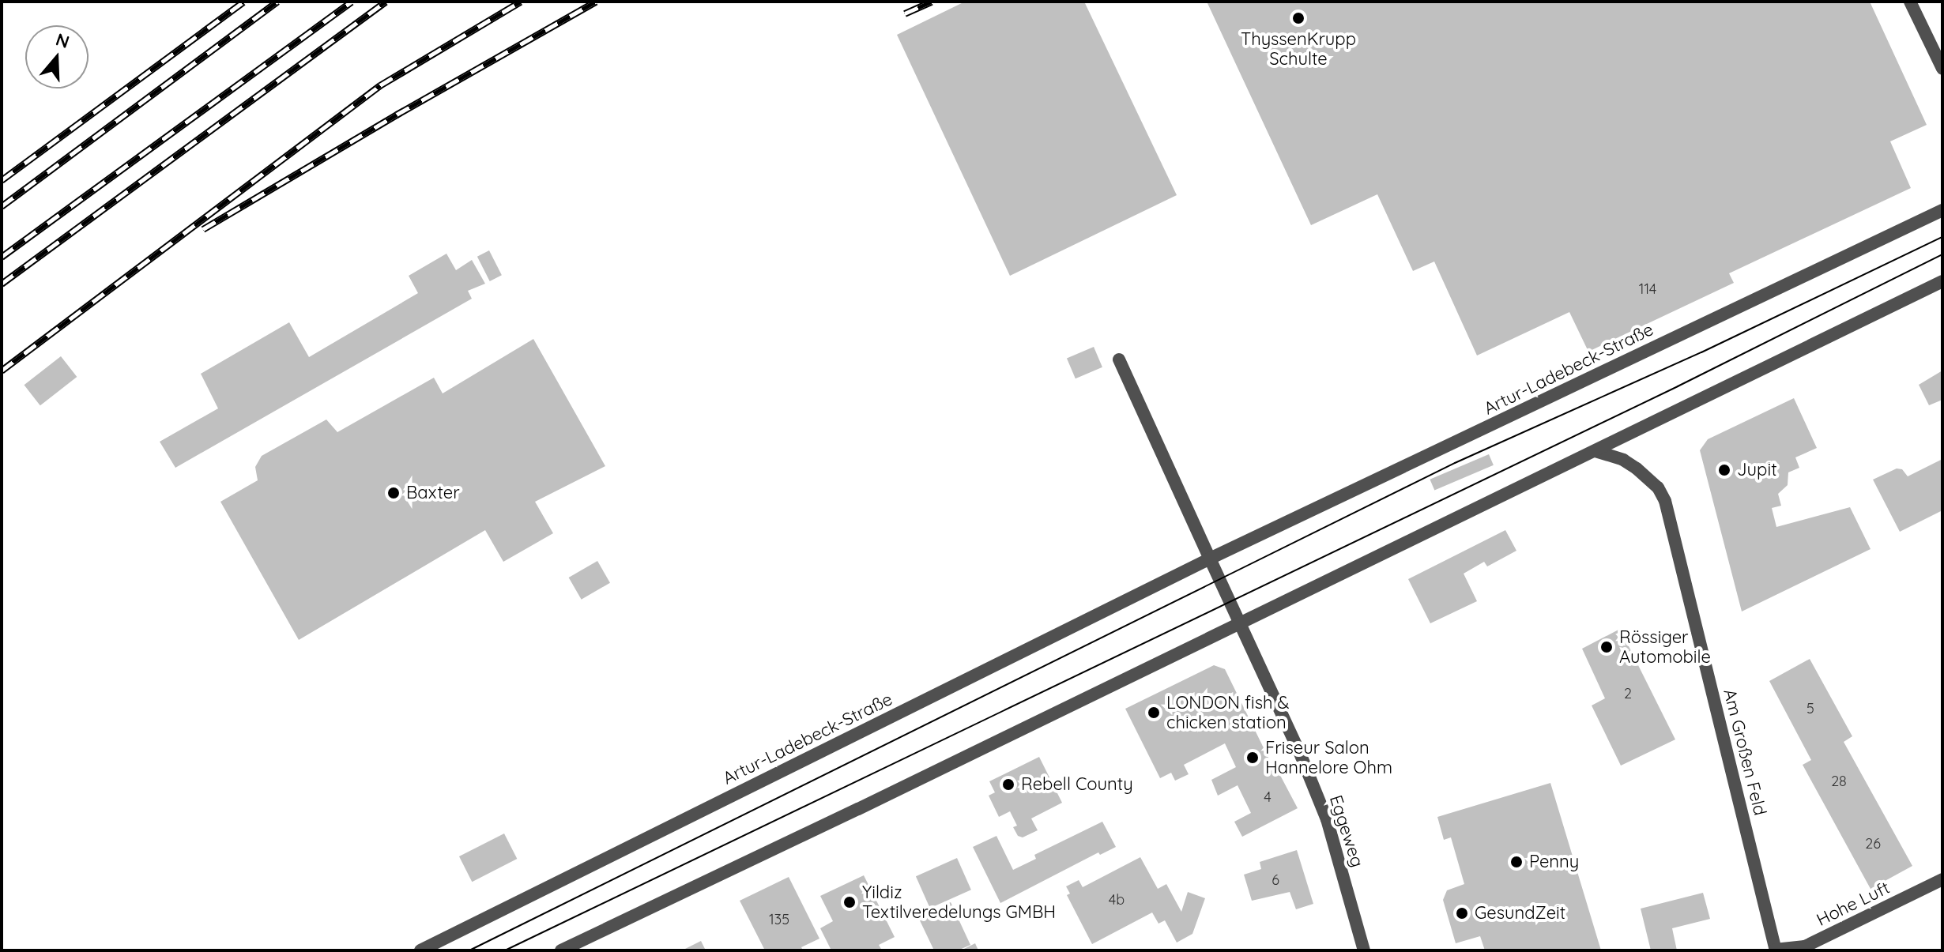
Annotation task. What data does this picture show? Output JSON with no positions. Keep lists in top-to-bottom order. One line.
{"streets":{"street":["Artur-Ladebeck-Straße","Am Großen Feld","Eggeweg","Hohe Luft"]},"crossings":[["Am Großen Feld","Hohe Luft"]],"places":["ThyssenKrupp Schulte","Jupit","Baxter","Rössiger Automobile","LONDON fish & chicken station","Friseur Salon Hannelore Ohm","Rebell County","Penny","Yildiz Textilveredelungs GMBH","GesundZeit"],"house_numbers":["114","2","5","28","4","26","6","4b","135"],"north":"top"}
